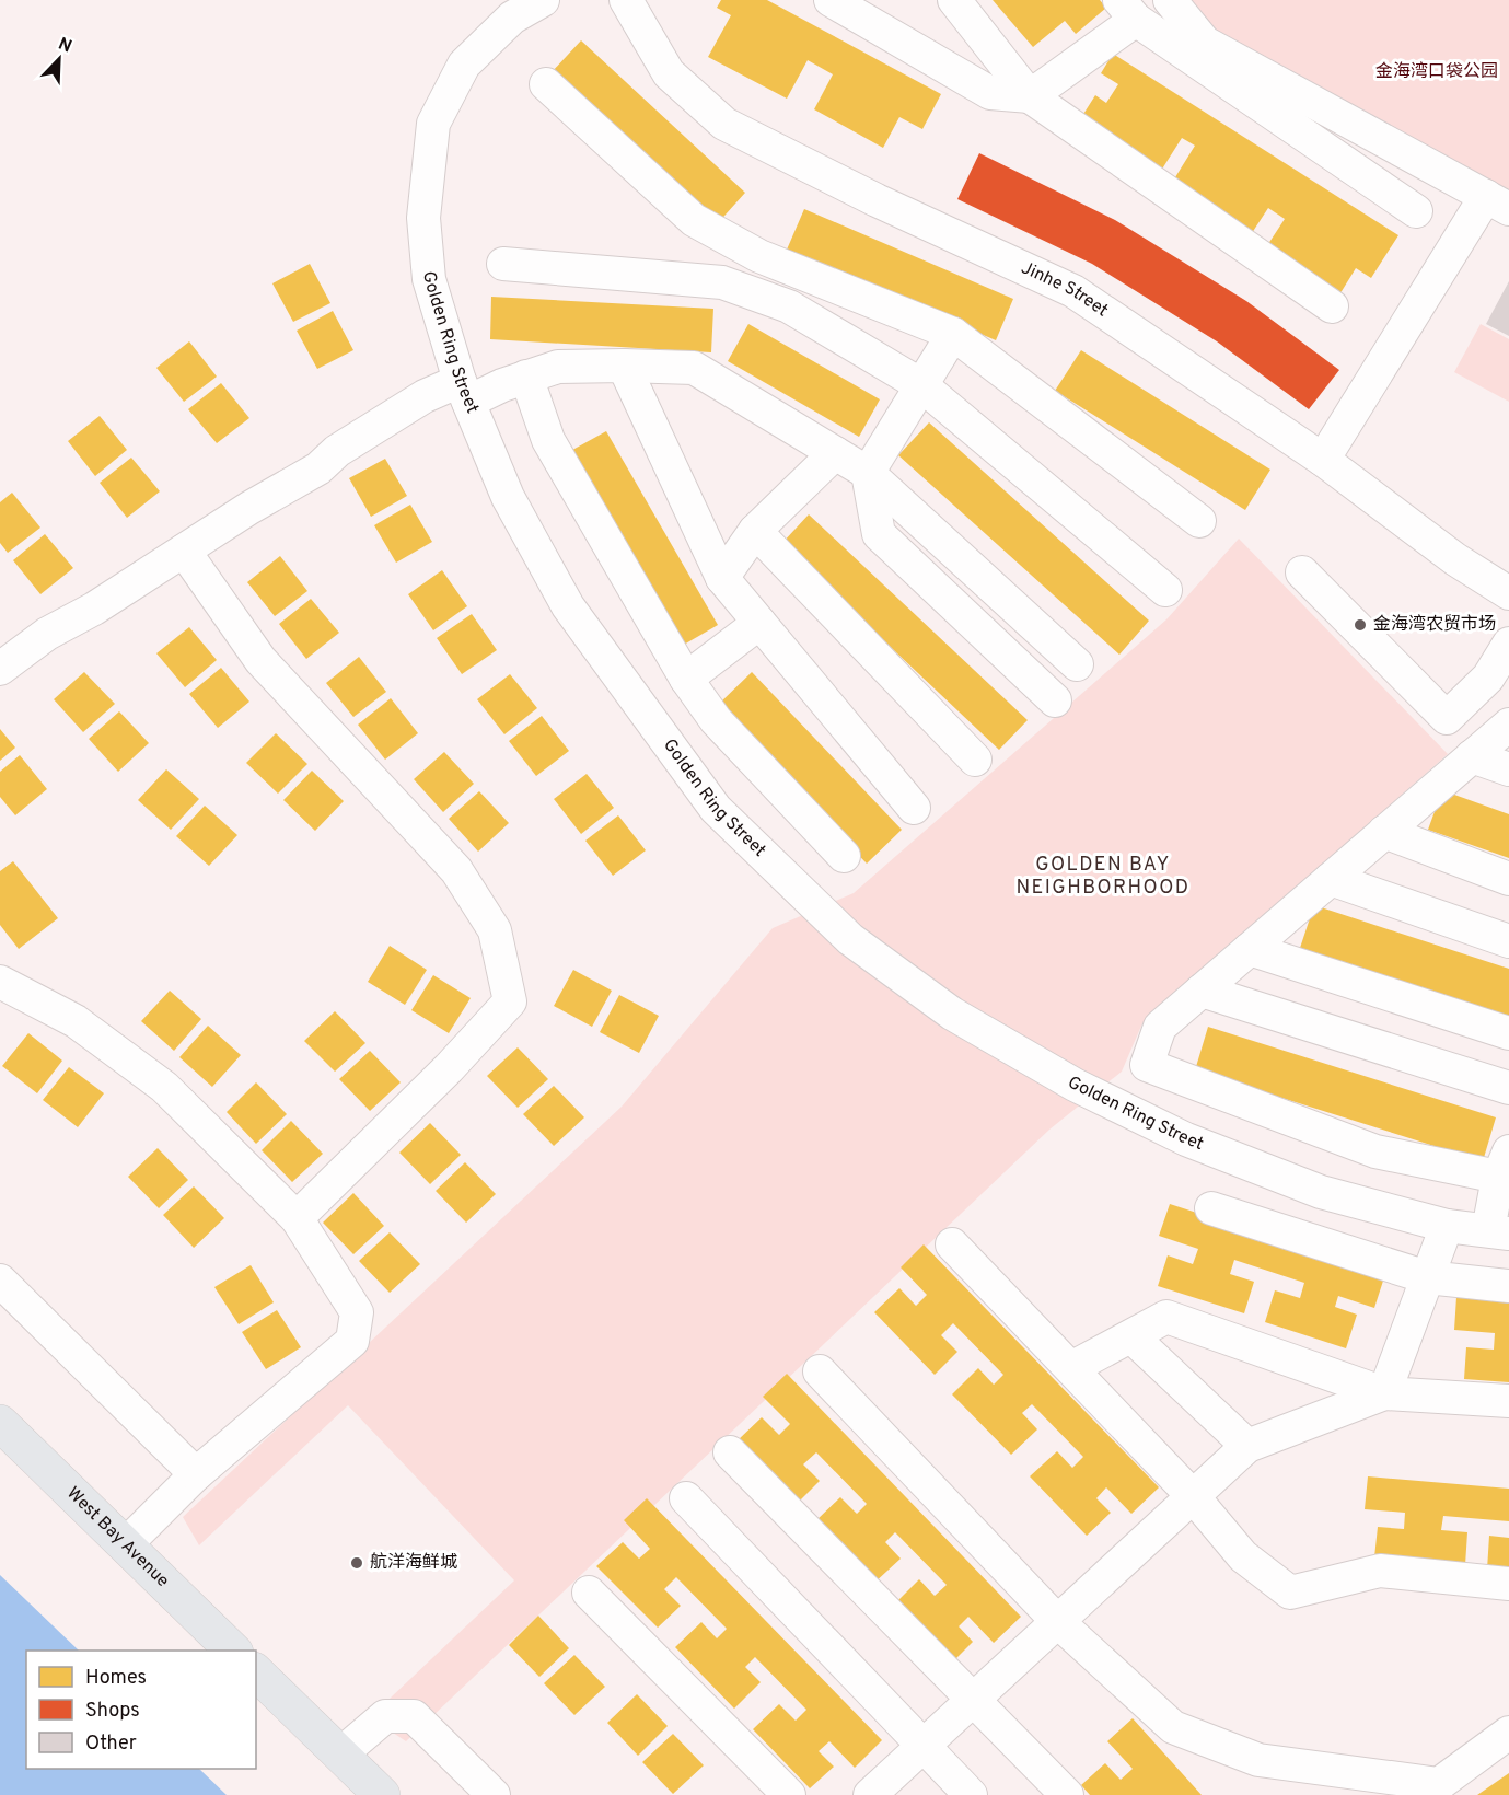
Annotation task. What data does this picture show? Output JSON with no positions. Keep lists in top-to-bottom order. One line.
{"streets":{"main road":["West Bay Avenue"],"street":["Jinhe Street","Golden Ring Street"]},"districts":["GOLDEN BAY NEIGHBORHOOD"],"parks":["金海湾口袋公园"],"places":["金海湾农贸市场","航洋海鲜城"],"legend":["Homes","Shops","Other"],"north":"top right"}
